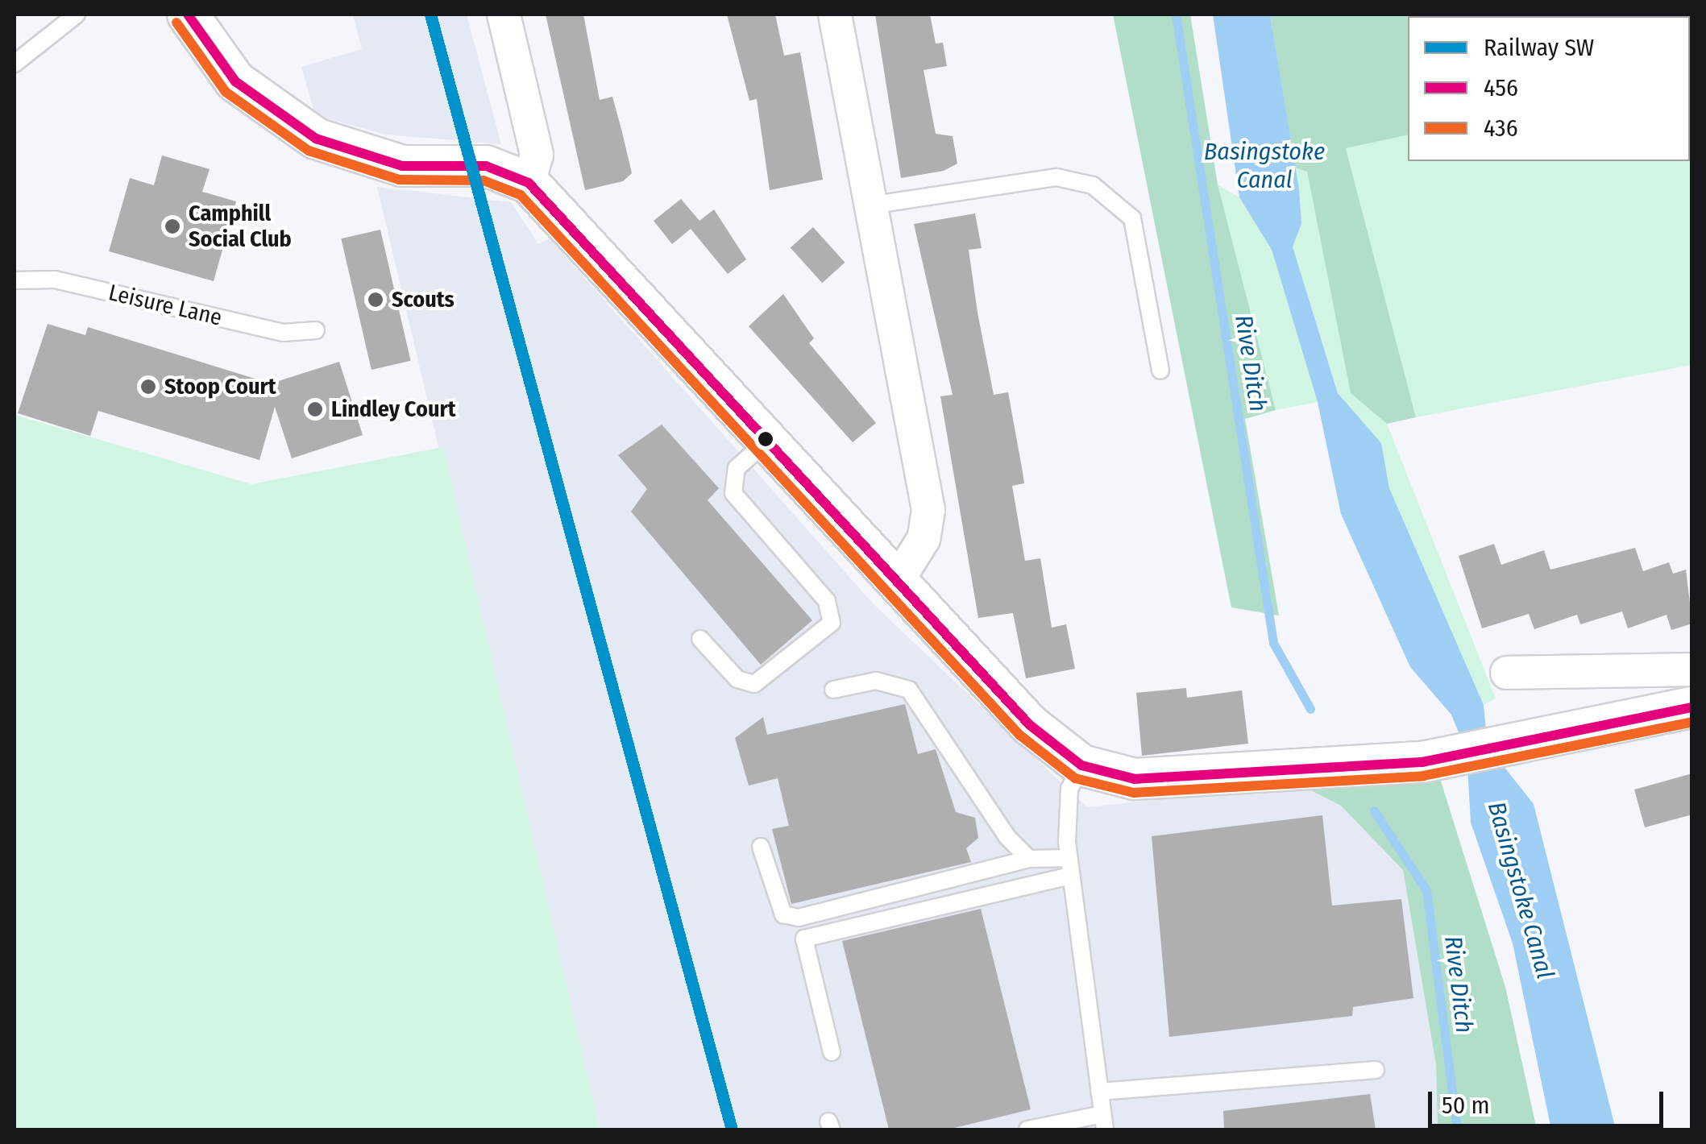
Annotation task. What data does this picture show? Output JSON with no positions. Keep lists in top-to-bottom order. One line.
{"streets":{"lane":["Leisure Lane"]},"water":["Basingstoke Canal","Rive Ditch"],"places":["Camphill Social Club","Scouts","Stoop Court","Lindley Court"],"lines":["rail line SW","transit line 456","transit line 436"],"legend":["Railway SW","456","436"],"scale_bar":"50 m"}
